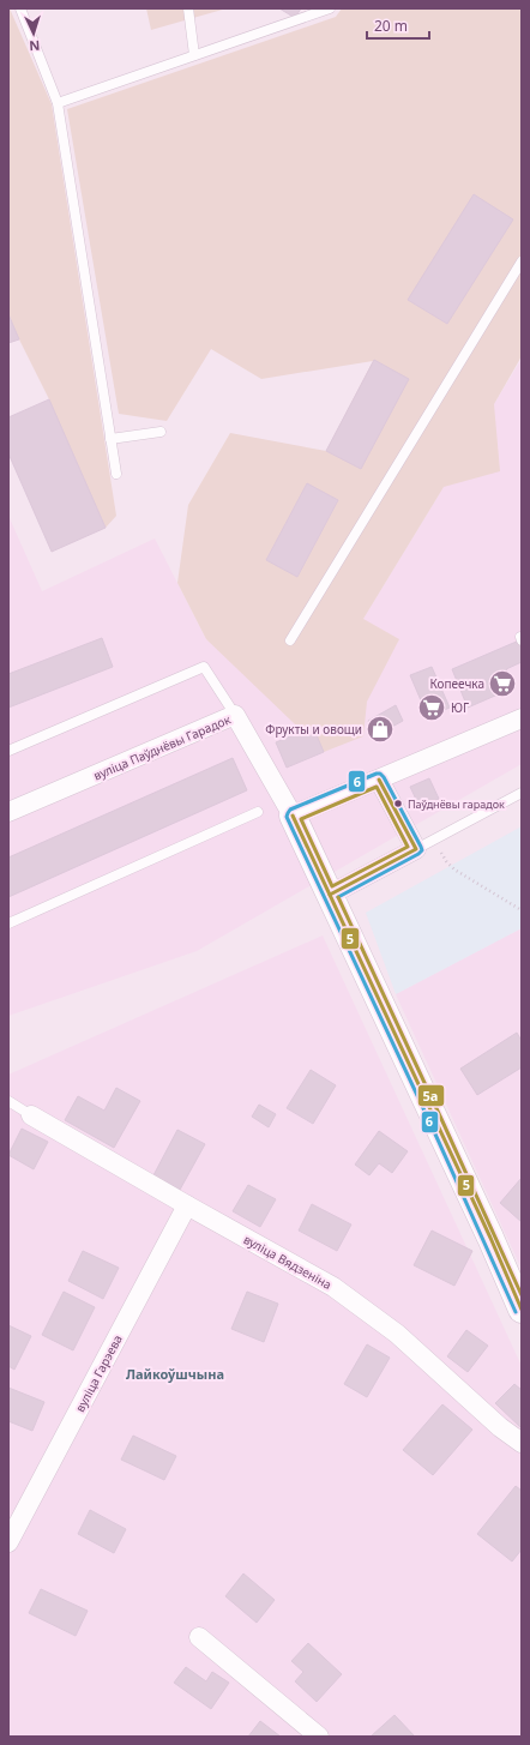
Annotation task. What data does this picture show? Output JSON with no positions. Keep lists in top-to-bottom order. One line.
{"streets":{"street":["вуліца Паўднёвы Гарадок","вуліца Вядзеніна","вуліца Гарэева"]},"crossings":[["вуліца Вядзеніна","вуліца Гарэева"]],"districts":["Лайкоўшчына"],"places":{"supermarket":["Копеечка","ЮГ"],"shop":["Фрукты и овощи"],"other":["Паўднёвы гарадок"]},"lines":["transit line 6","transit line 5","transit line 5а"],"scale_bar":"20 m","north":"bottom"}
